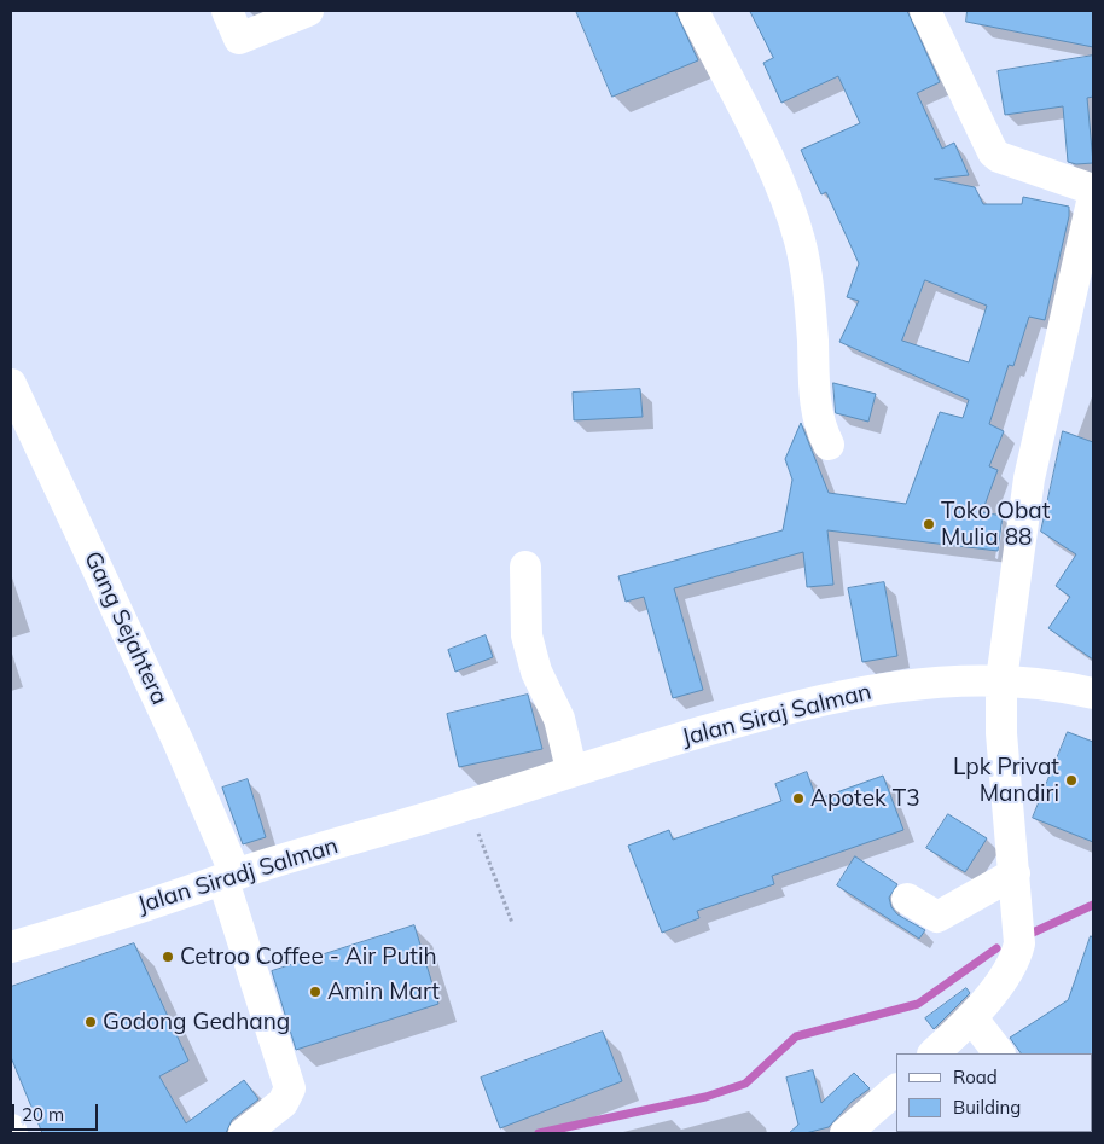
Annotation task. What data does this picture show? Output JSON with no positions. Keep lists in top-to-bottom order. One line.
{"streets":{"street":["Gang Sejahtera","Jalan Siraj Salman","Jalan Siradj Salman"]},"crossings":[["Gang Sejahtera","Jalan Siradj Salman"],["Jalan Siraj Salman","Jalan Siradj Salman"]],"places":["Toko Obat Mulia 88","Lpk Privat Mandiri","Apotek T3","Cetroo Coffee - Air Putih","Amin Mart","Godong Gedhang"],"legend":["Road","Building"],"scale_bar":"20 m"}
